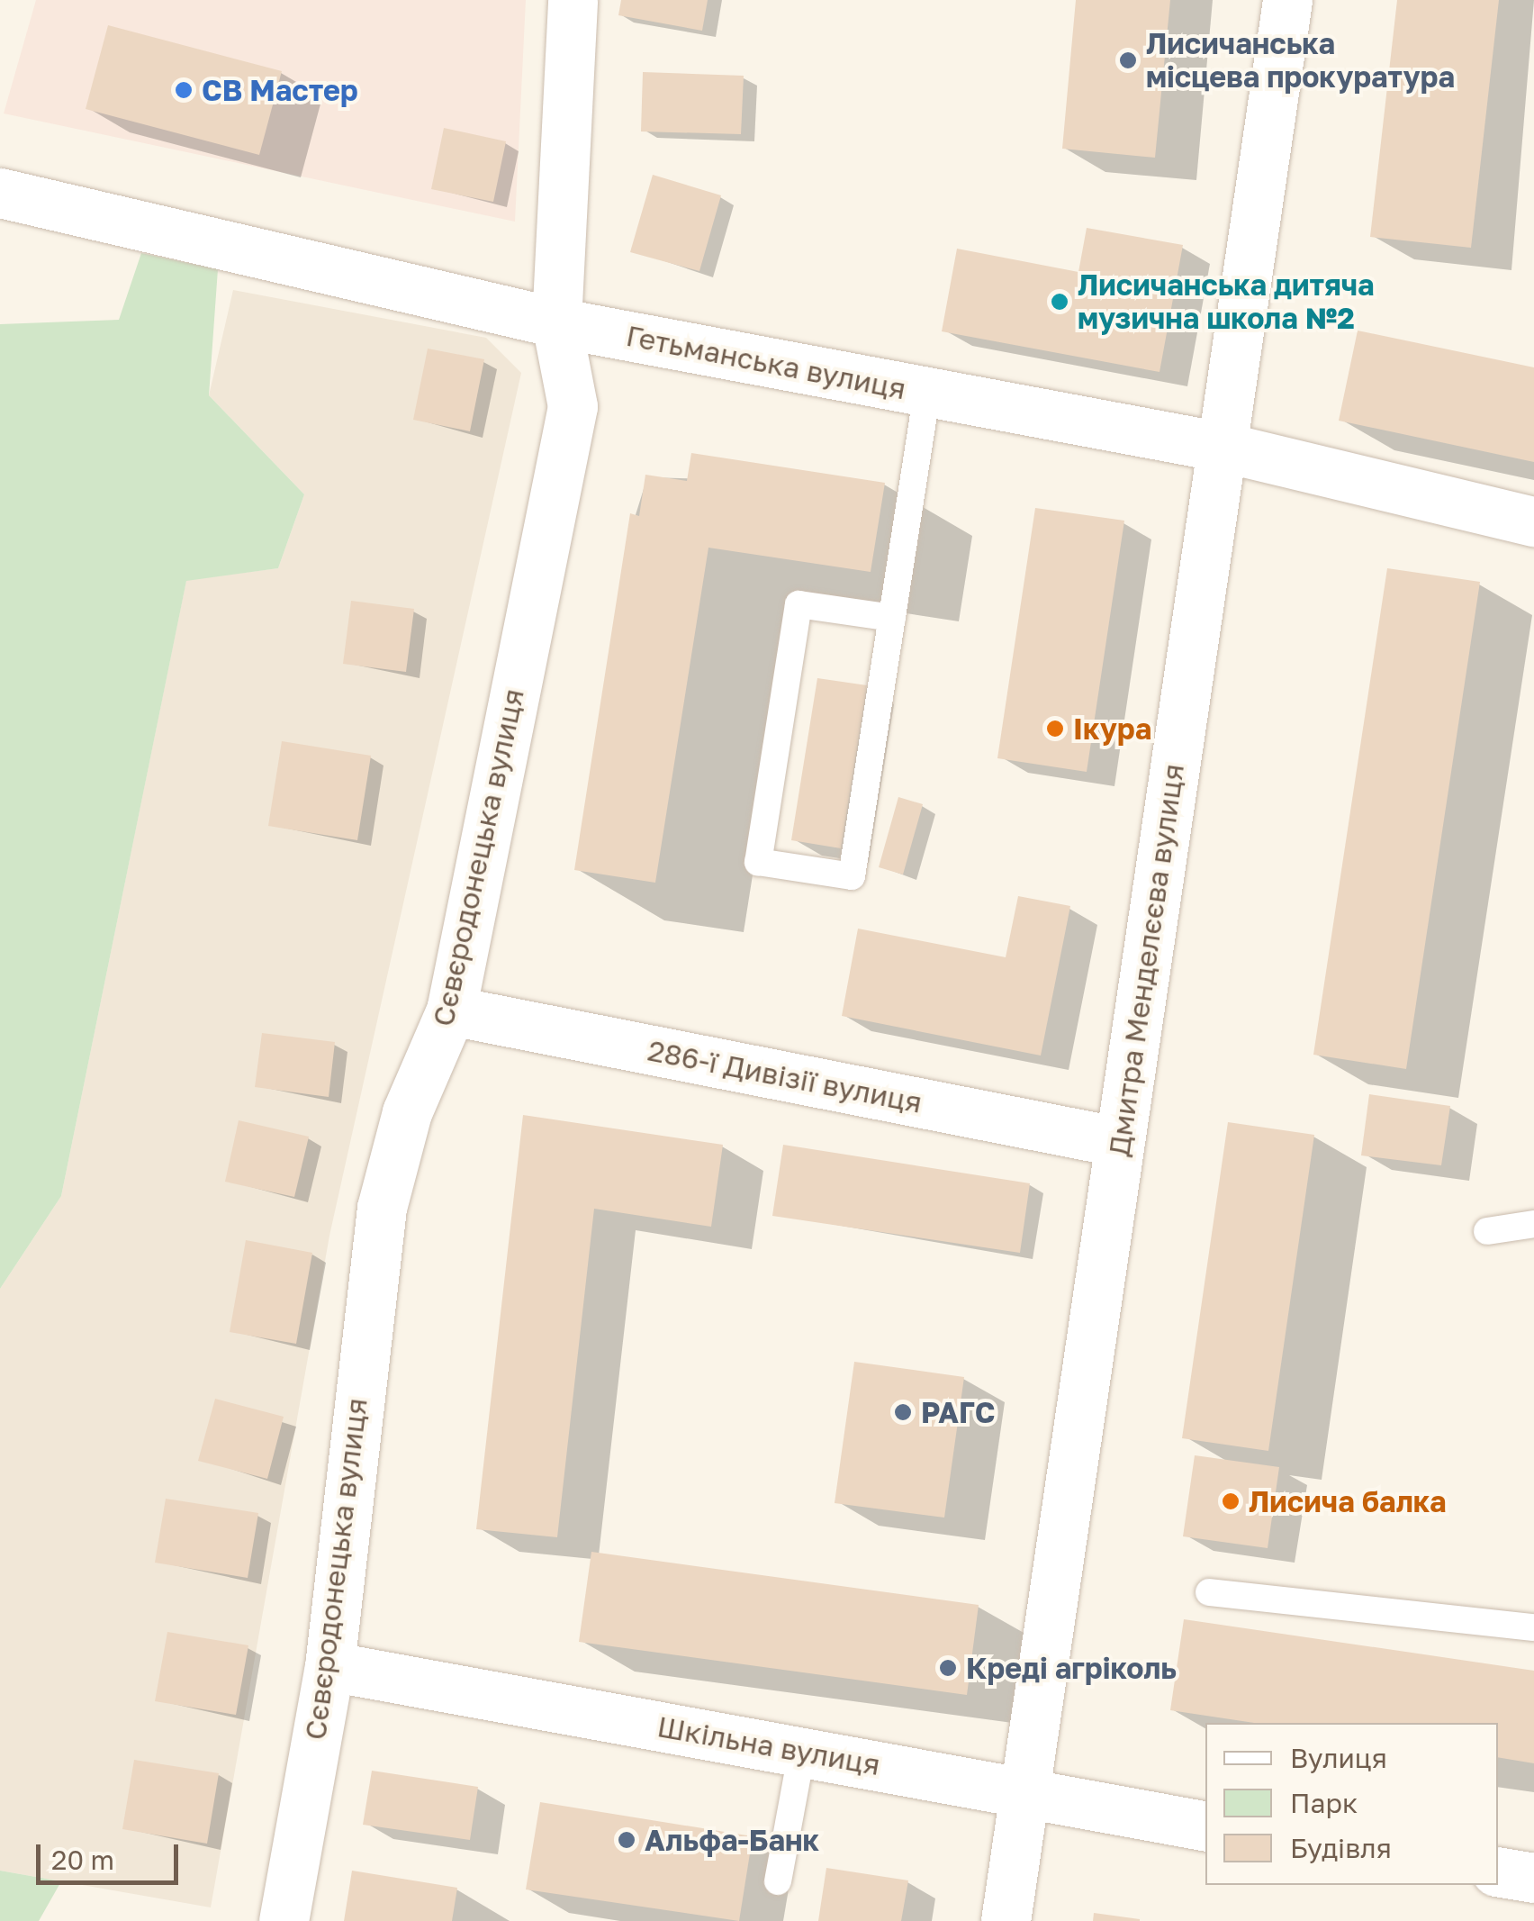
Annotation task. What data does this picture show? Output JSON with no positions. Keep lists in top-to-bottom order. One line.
{"streets":{"street":["Гетьманська вулиця","Сєвєродонецька вулиця","Дмитра Менделєєва вулиця","286-ї Дивізії вулиця","Шкільна вулиця"]},"crossings":[["Гетьманська вулиця","Сєвєродонецька вулиця"],["Гетьманська вулиця","Дмитра Менделєєва вулиця"],["Сєвєродонецька вулиця","286-ї Дивізії вулиця"],["Сєвєродонецька вулиця","Шкільна вулиця"],["Дмитра Менделєєва вулиця","286-ї Дивізії вулиця"],["Дмитра Менделєєва вулиця","Шкільна вулиця"]],"places":["Лисичанська місцева прокуратура","СВ Мастер","Лисичанська дитяча музична школа №2","Ікура","РАГС","Лисича балка","Креді агріколь","Альфа-Банк"],"legend":["Вулиця","Парк","Будівля"],"scale_bar":"20 m"}
